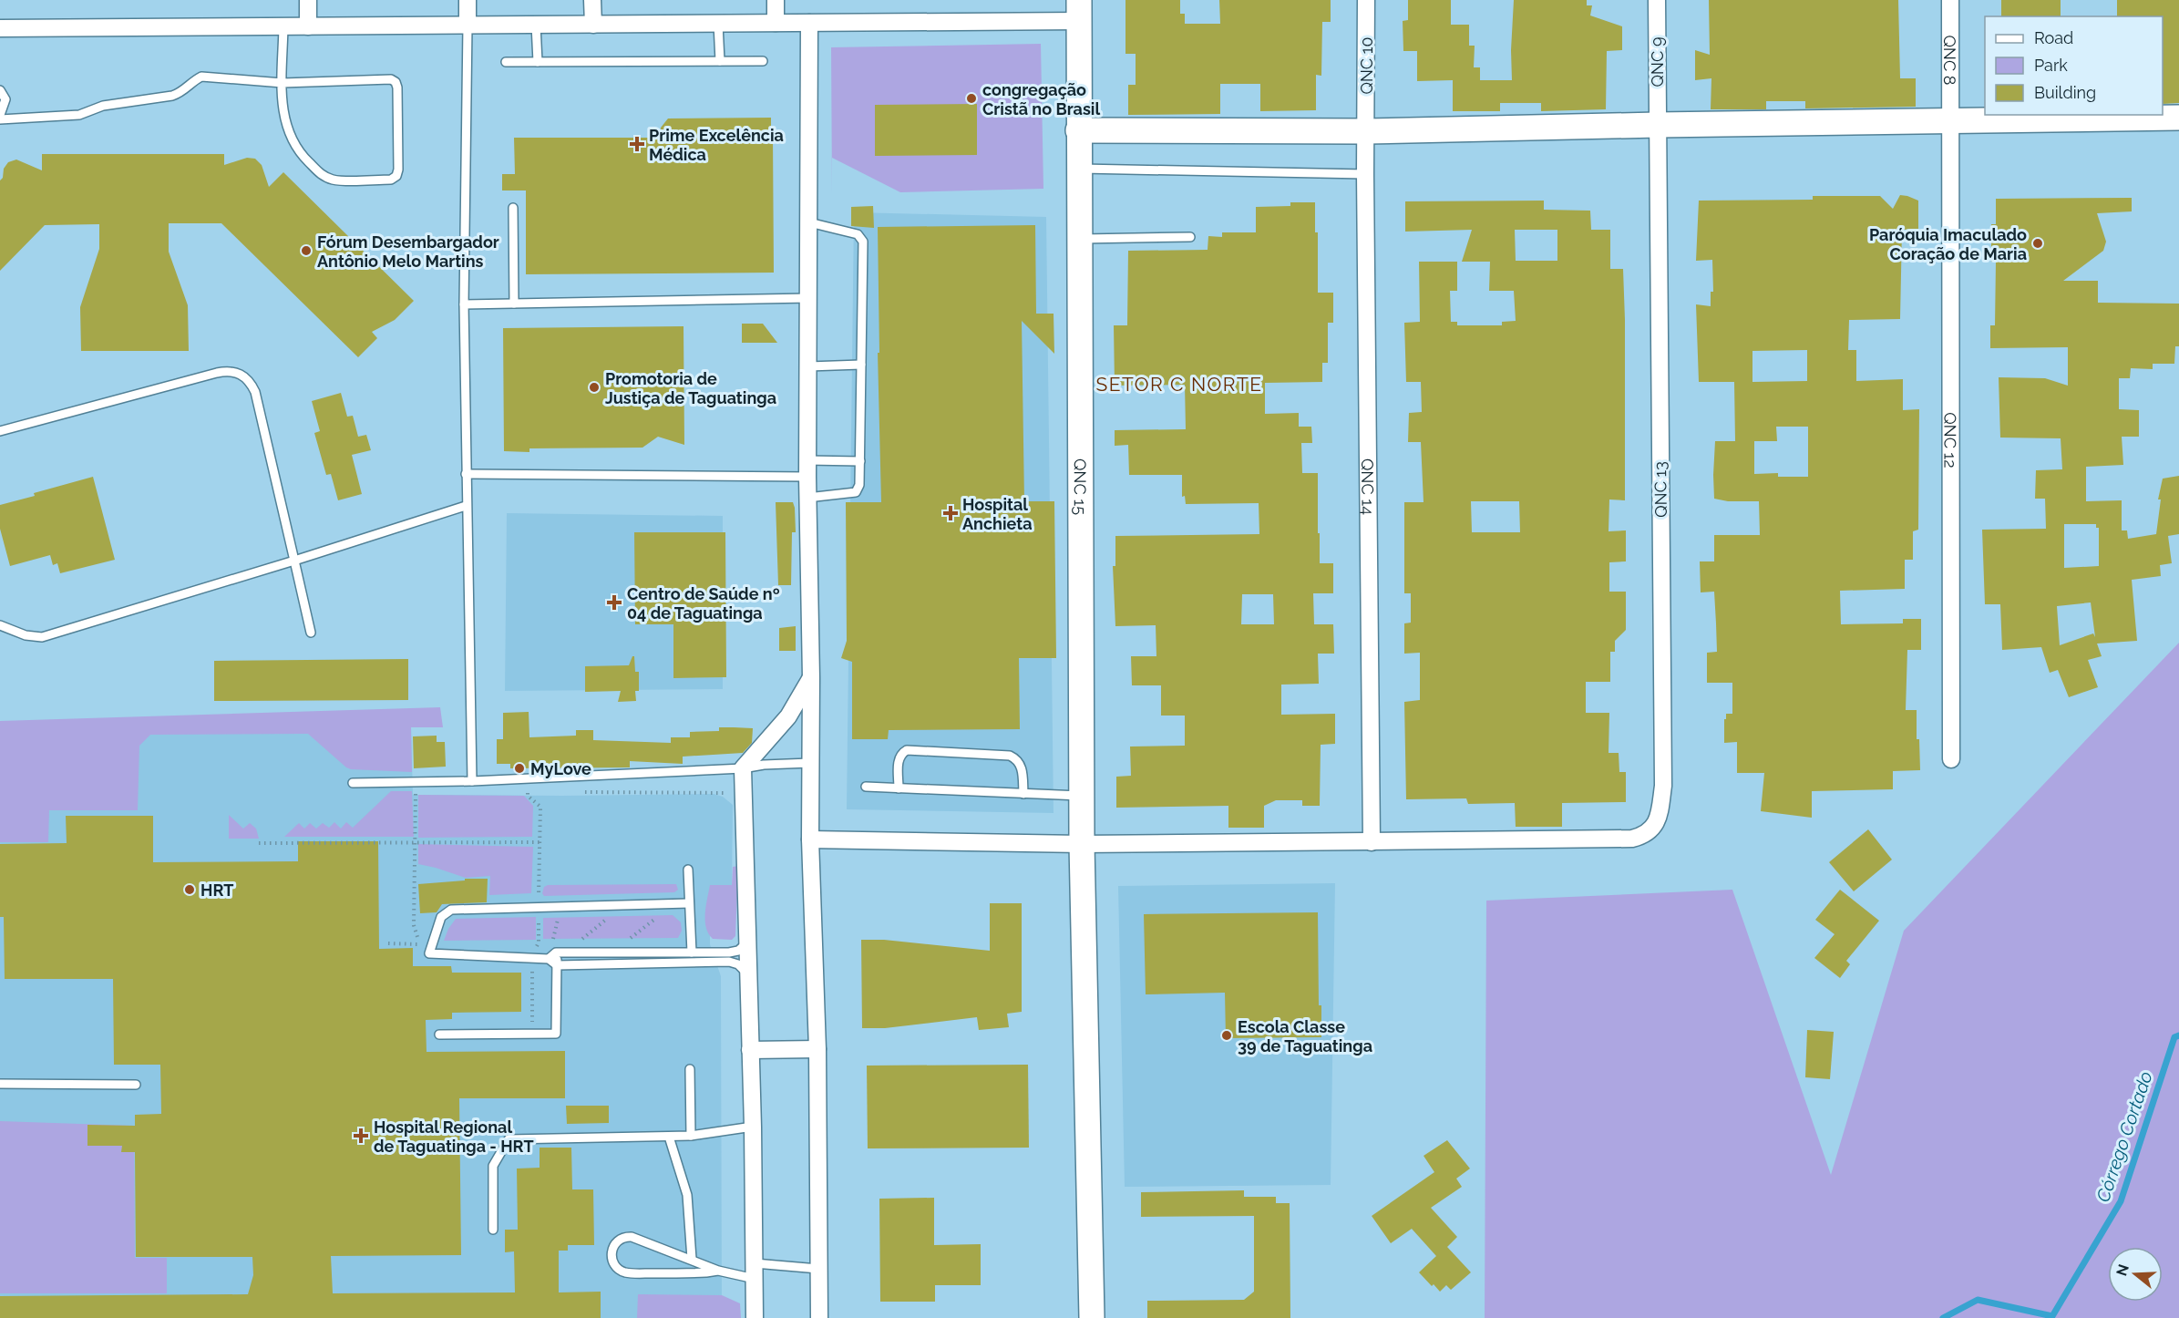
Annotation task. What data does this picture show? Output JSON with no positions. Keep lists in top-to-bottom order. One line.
{"streets":{"street":["QNC 8","QNC 9","QNC 10","QNC 12","QNC 15","QNC 14","QNC 13"]},"crossings":[["QNC 8","QNC 12"],["QNC 9","QNC 13"],["QNC 10","QNC 14"],["QNC 14","QNC 13"]],"districts":["SETOR C NORTE"],"water":["Córrego Cortado"],"places":{"other":["congregação Cristã no Brasil","Paróquia Imaculado Coração de Maria","Fórum Desembargador Antônio Melo Martins","Promotoria de Justiça de Taguatinga","MyLove","HRT","Escola Classe 39 de Taguatinga"],"health":["Prime Excelência Médica","Hospital Anchieta","Centro de Saúde nº 04 de Taguatinga","Hospital Regional de Taguatinga - HRT"]},"legend":["Road","Park","Building"],"north":"left"}
